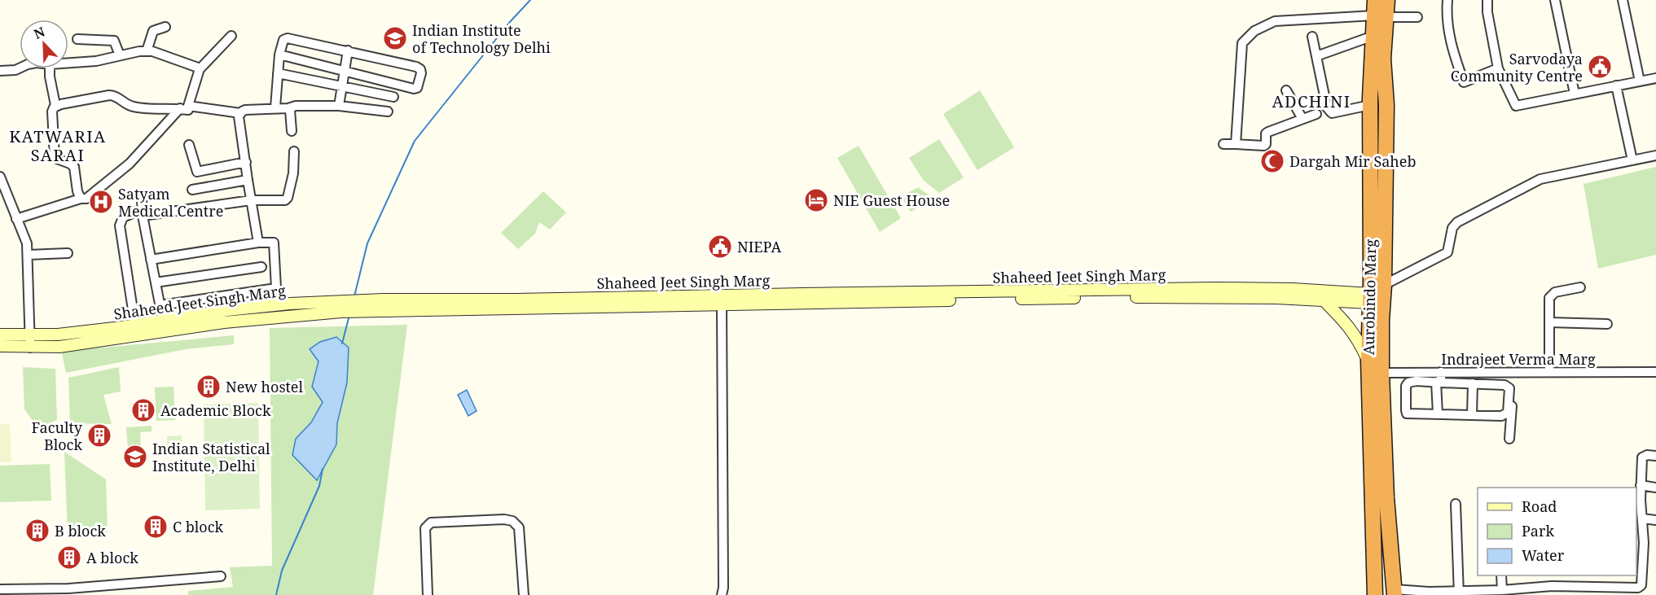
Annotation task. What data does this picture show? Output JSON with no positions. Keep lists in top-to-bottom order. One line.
{"streets":{"highway":["Aurobindo Marg"],"main road":["Shaheed Jeet Singh Marg"],"street":["Indrajeet Verma Marg"]},"crossings":[["Shaheed Jeet Singh Marg","Aurobindo Marg"],["Aurobindo Marg","Indrajeet Verma Marg"]],"districts":["ADCHINI","KATWARIA SARAI"],"places":{"school or university":["Indian Institute of Technology Delhi","Indian Statistical Institute, Delhi"],"public building":["Sarvodaya Community Centre","NIEPA"],"mosque":["Dargah Mir Saheb"],"hotel":["NIE Guest House"],"hospital":["Satyam Medical Centre"],"building":["New hostel","Academic Block","Faculty Block","C block","B block","A block"]},"legend":["Road","Park","Water"],"north":"top left"}
